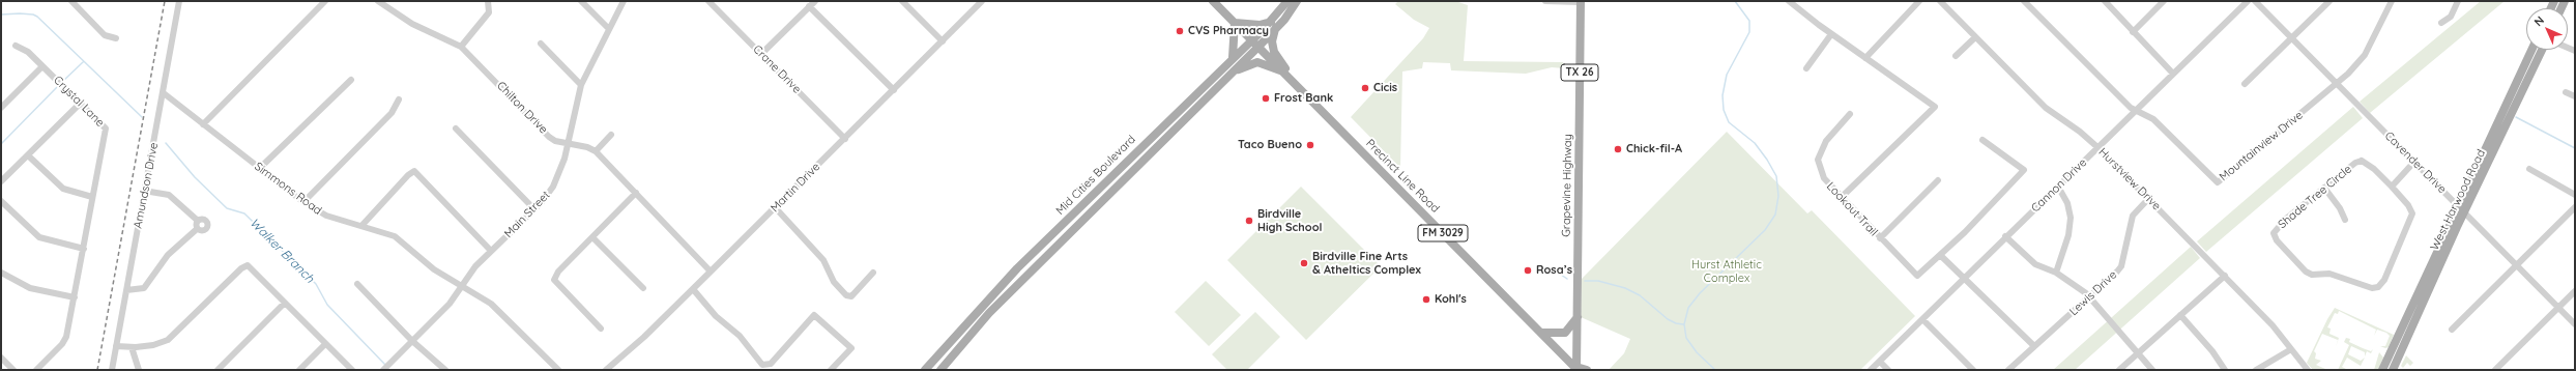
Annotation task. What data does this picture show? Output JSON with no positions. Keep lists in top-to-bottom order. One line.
{"streets":{"main road":["TX 26","Mid Cities Boulevard","Precinct Line Road","Grapevine Highway","West Harwood Road","FM 3029"],"street":["Crane Drive","Crystal Lane","Chilton Drive","Mountainview Drive","Cavender Drive","Hurstview Drive","Amundson Drive","Cannon Drive","Martin Drive","Simmons Road","Shade Tree Circle","Lookout Trail","Main Street","Lewis Drive"]},"crossings":[["Crane Drive","Martin Drive"],["Chilton Drive","Martin Drive"],["Chilton Drive","Main Street"],["Mountainview Drive","Cavender Drive"],["Mountainview Drive","Cannon Drive"],["Cavender Drive","West Harwood Road"],["Mid Cities Boulevard","Precinct Line Road"],["Precinct Line Road","Grapevine Highway"],["Hurstview Drive","Cannon Drive"],["Hurstview Drive","Lewis Drive"],["Amundson Drive","Simmons Road"],["Simmons Road","Main Street"]],"water":["Walker Branch"],"parks":["Hurst Athletic Complex"],"places":["CVS Pharmacy","Cicis","Frost Bank","Taco Bueno","Chick-fil-A","Birdville High School","Birdville Fine Arts & Atheltics Complex","Rosa’s","Kohl's"],"north":"top left"}
